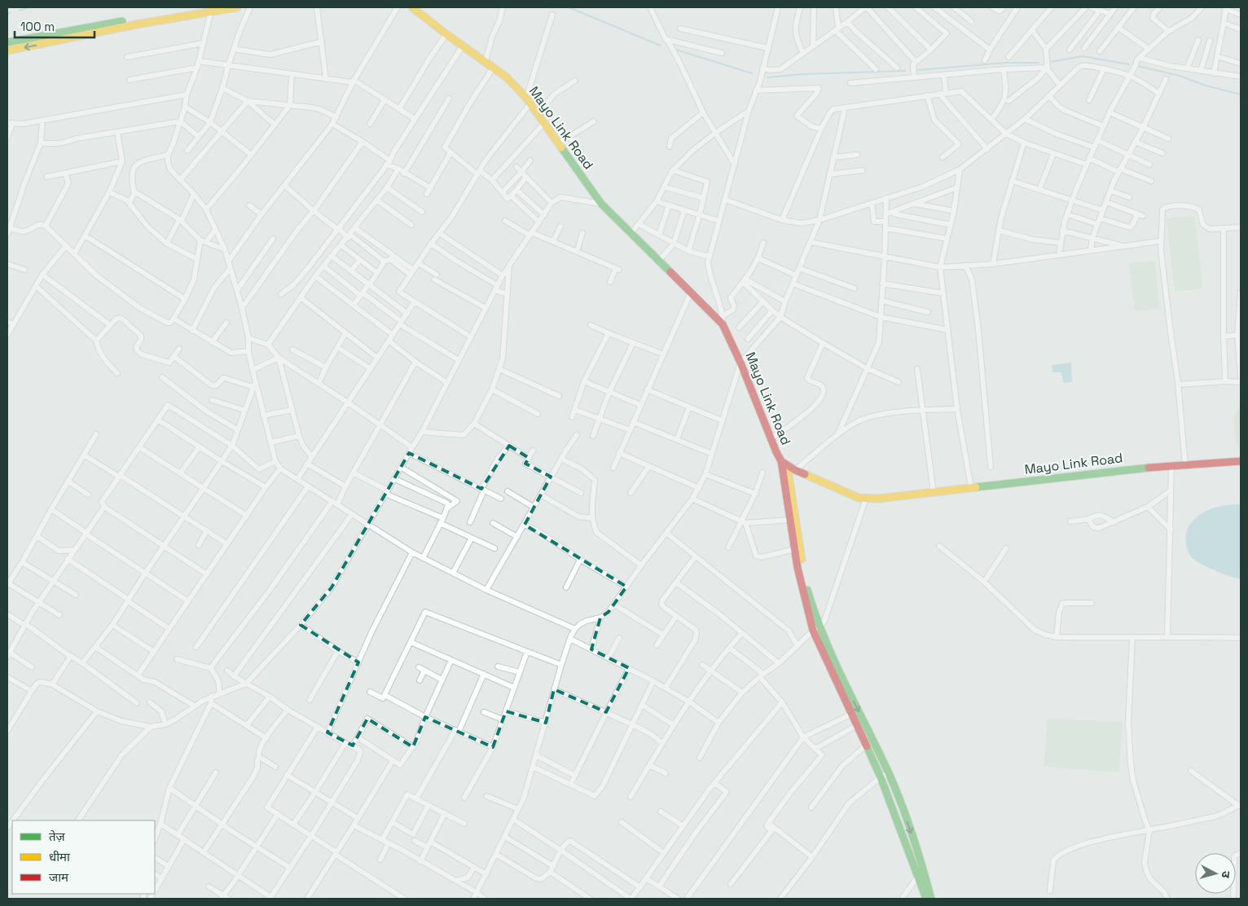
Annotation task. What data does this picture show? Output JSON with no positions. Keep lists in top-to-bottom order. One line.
{"streets":{"main road":["Mayo Link Road"]},"legend":["तेज़","धीमा","जाम"],"scale_bar":"100 m","north":"right"}
